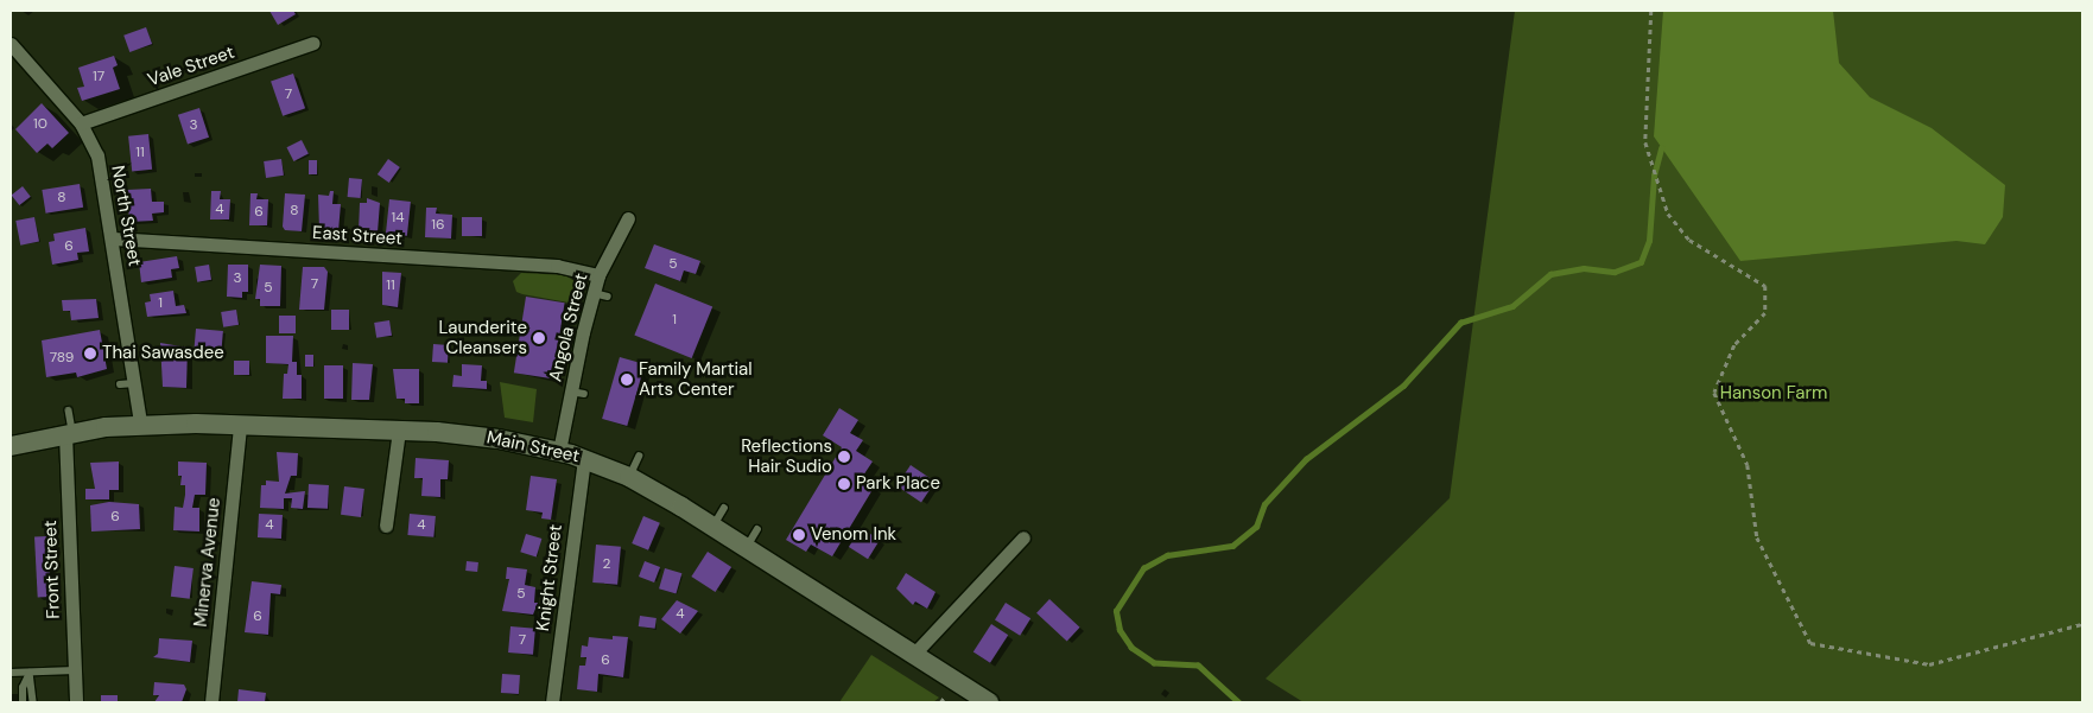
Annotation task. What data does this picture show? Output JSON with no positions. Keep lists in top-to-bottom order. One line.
{"streets":{"main road":["Main Street"],"street":["Vale Street","North Street","East Street","Angola Street","Minerva Avenue","Front Street","Knight Street"]},"crossings":[["Vale Street","North Street"],["North Street","East Street"],["North Street","Main Street"],["East Street","Angola Street"],["Angola Street","Main Street"],["Main Street","Minerva Avenue"],["Main Street","Front Street"],["Main Street","Knight Street"]],"parks":["Hanson Farm"],"places":["Launderite Cleansers","Thai Sawasdee","Family Martial Arts Center","Reflections Hair Sudio","Park Place","Venom Ink"],"house_numbers":["17","7","10","3","11","8","4","8","6","14","16","6","5","3","7","11","5","1","1","789","6","4","4","2","5","4","6","7","6"]}
